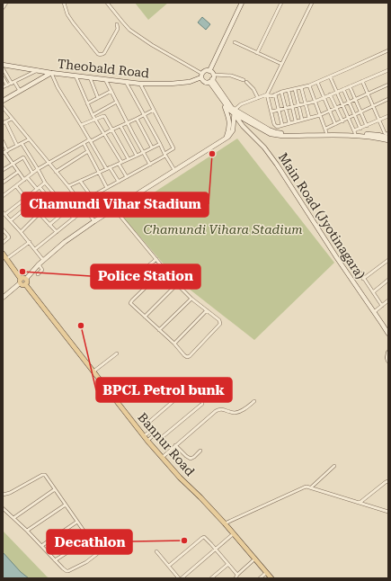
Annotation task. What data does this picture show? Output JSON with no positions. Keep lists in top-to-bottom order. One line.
{"streets":{"main road":["Theobald Road","Main Road (Jyotinagara)","Bannur Road"]},"parks":["Chamundi Vihara Stadium"],"places":["Chamundi Vihar Stadium","Police Station","BPCL Petrol bunk","Decathlon"]}
